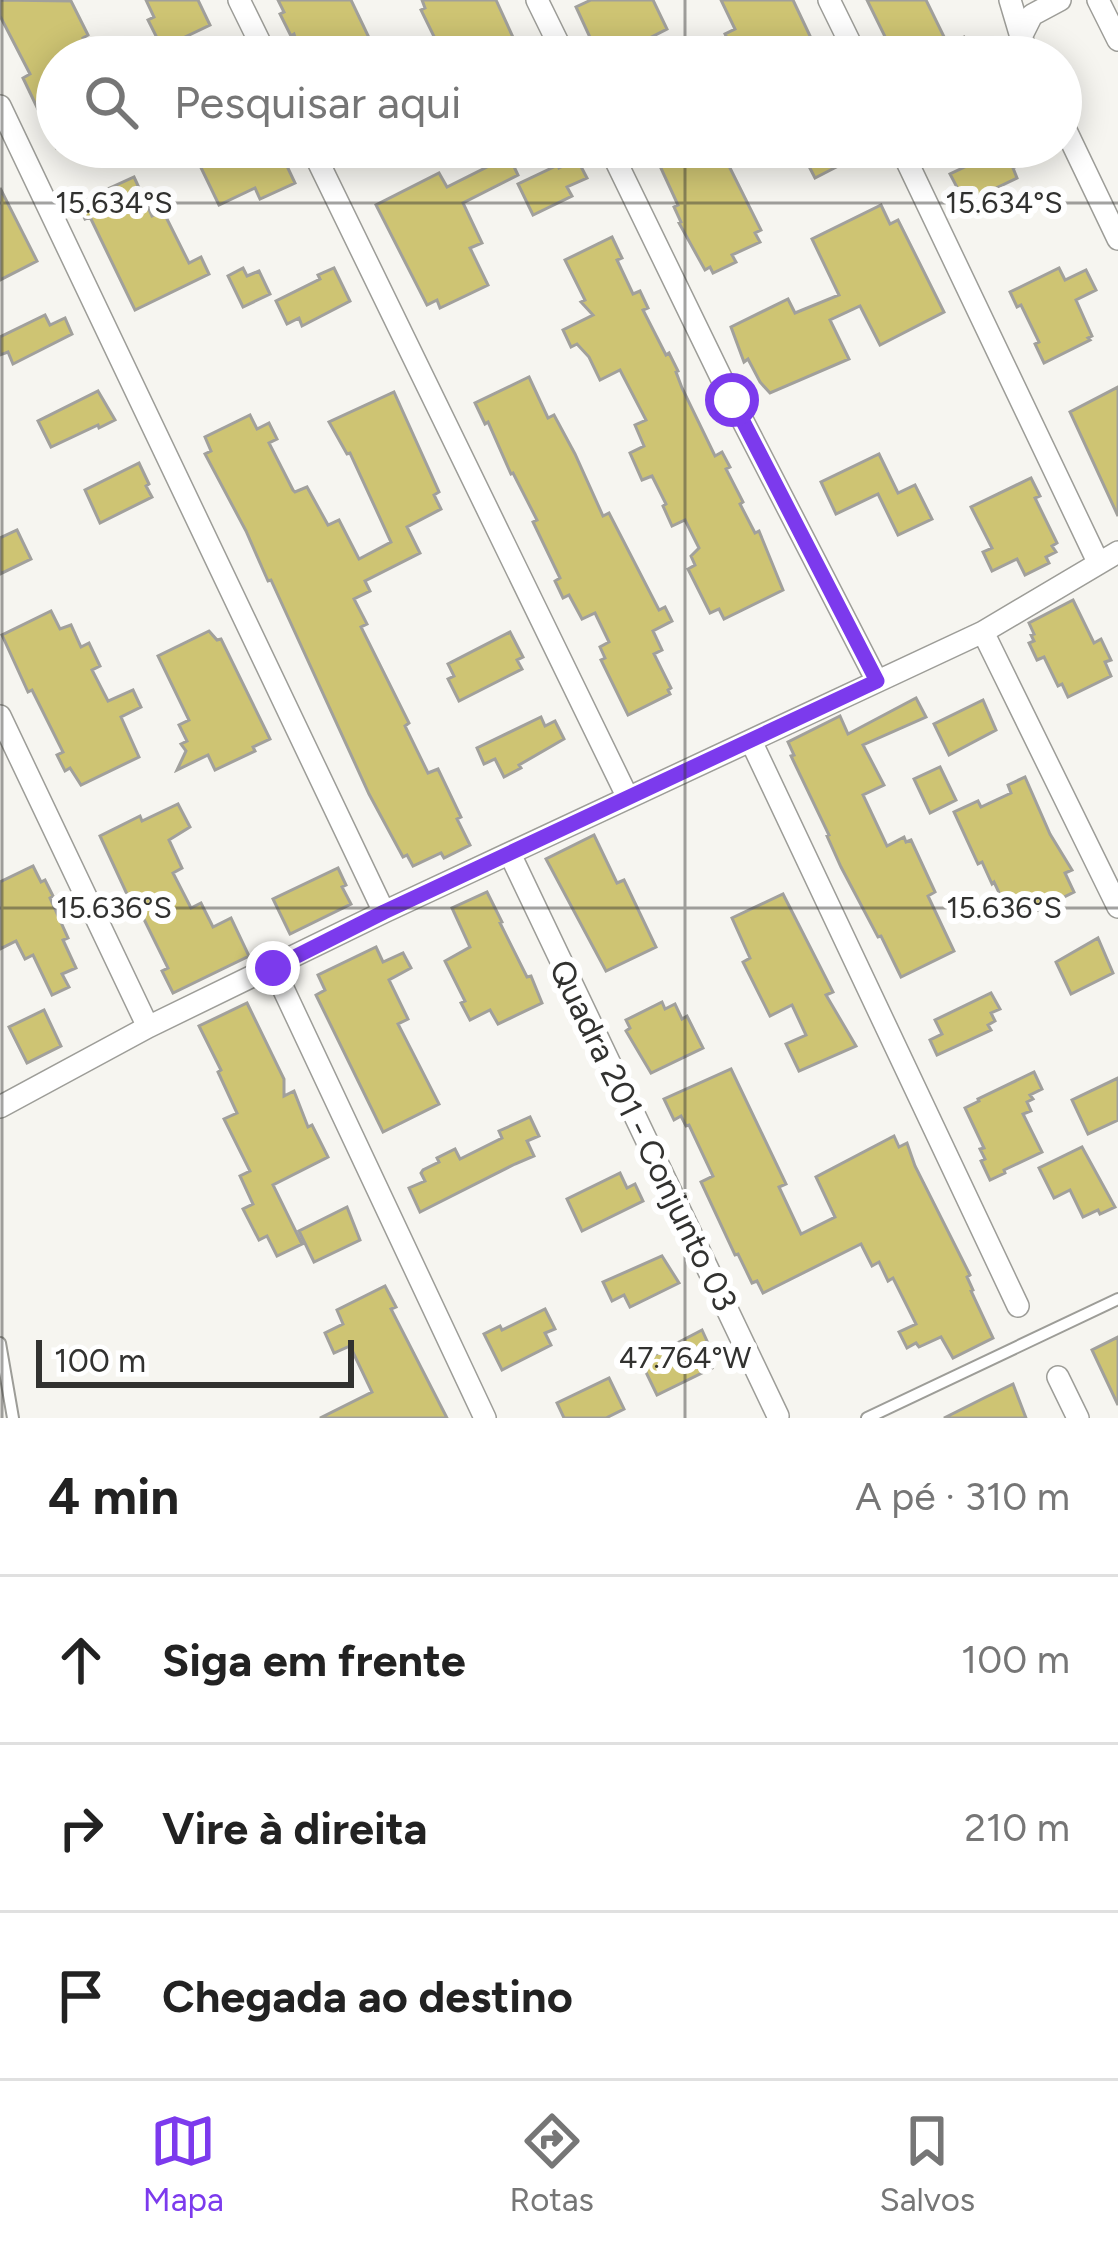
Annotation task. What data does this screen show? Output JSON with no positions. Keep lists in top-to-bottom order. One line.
{"streets":{"street":["Quadra 201 - Conjunto 03"]},"scale_bar":"100 m","page":{"search":"Pesquisar aqui","scale":"100 m","heading":["4 min","A pé · 310 m"],"list":[["Siga em frente","100 m"],["Vire à direita","210 m"],"Chegada ao destino"],"nav":["Mapa","Rotas","Salvos"]},"coordinates":["15.634°S","15.636°S","47.764°W"]}
